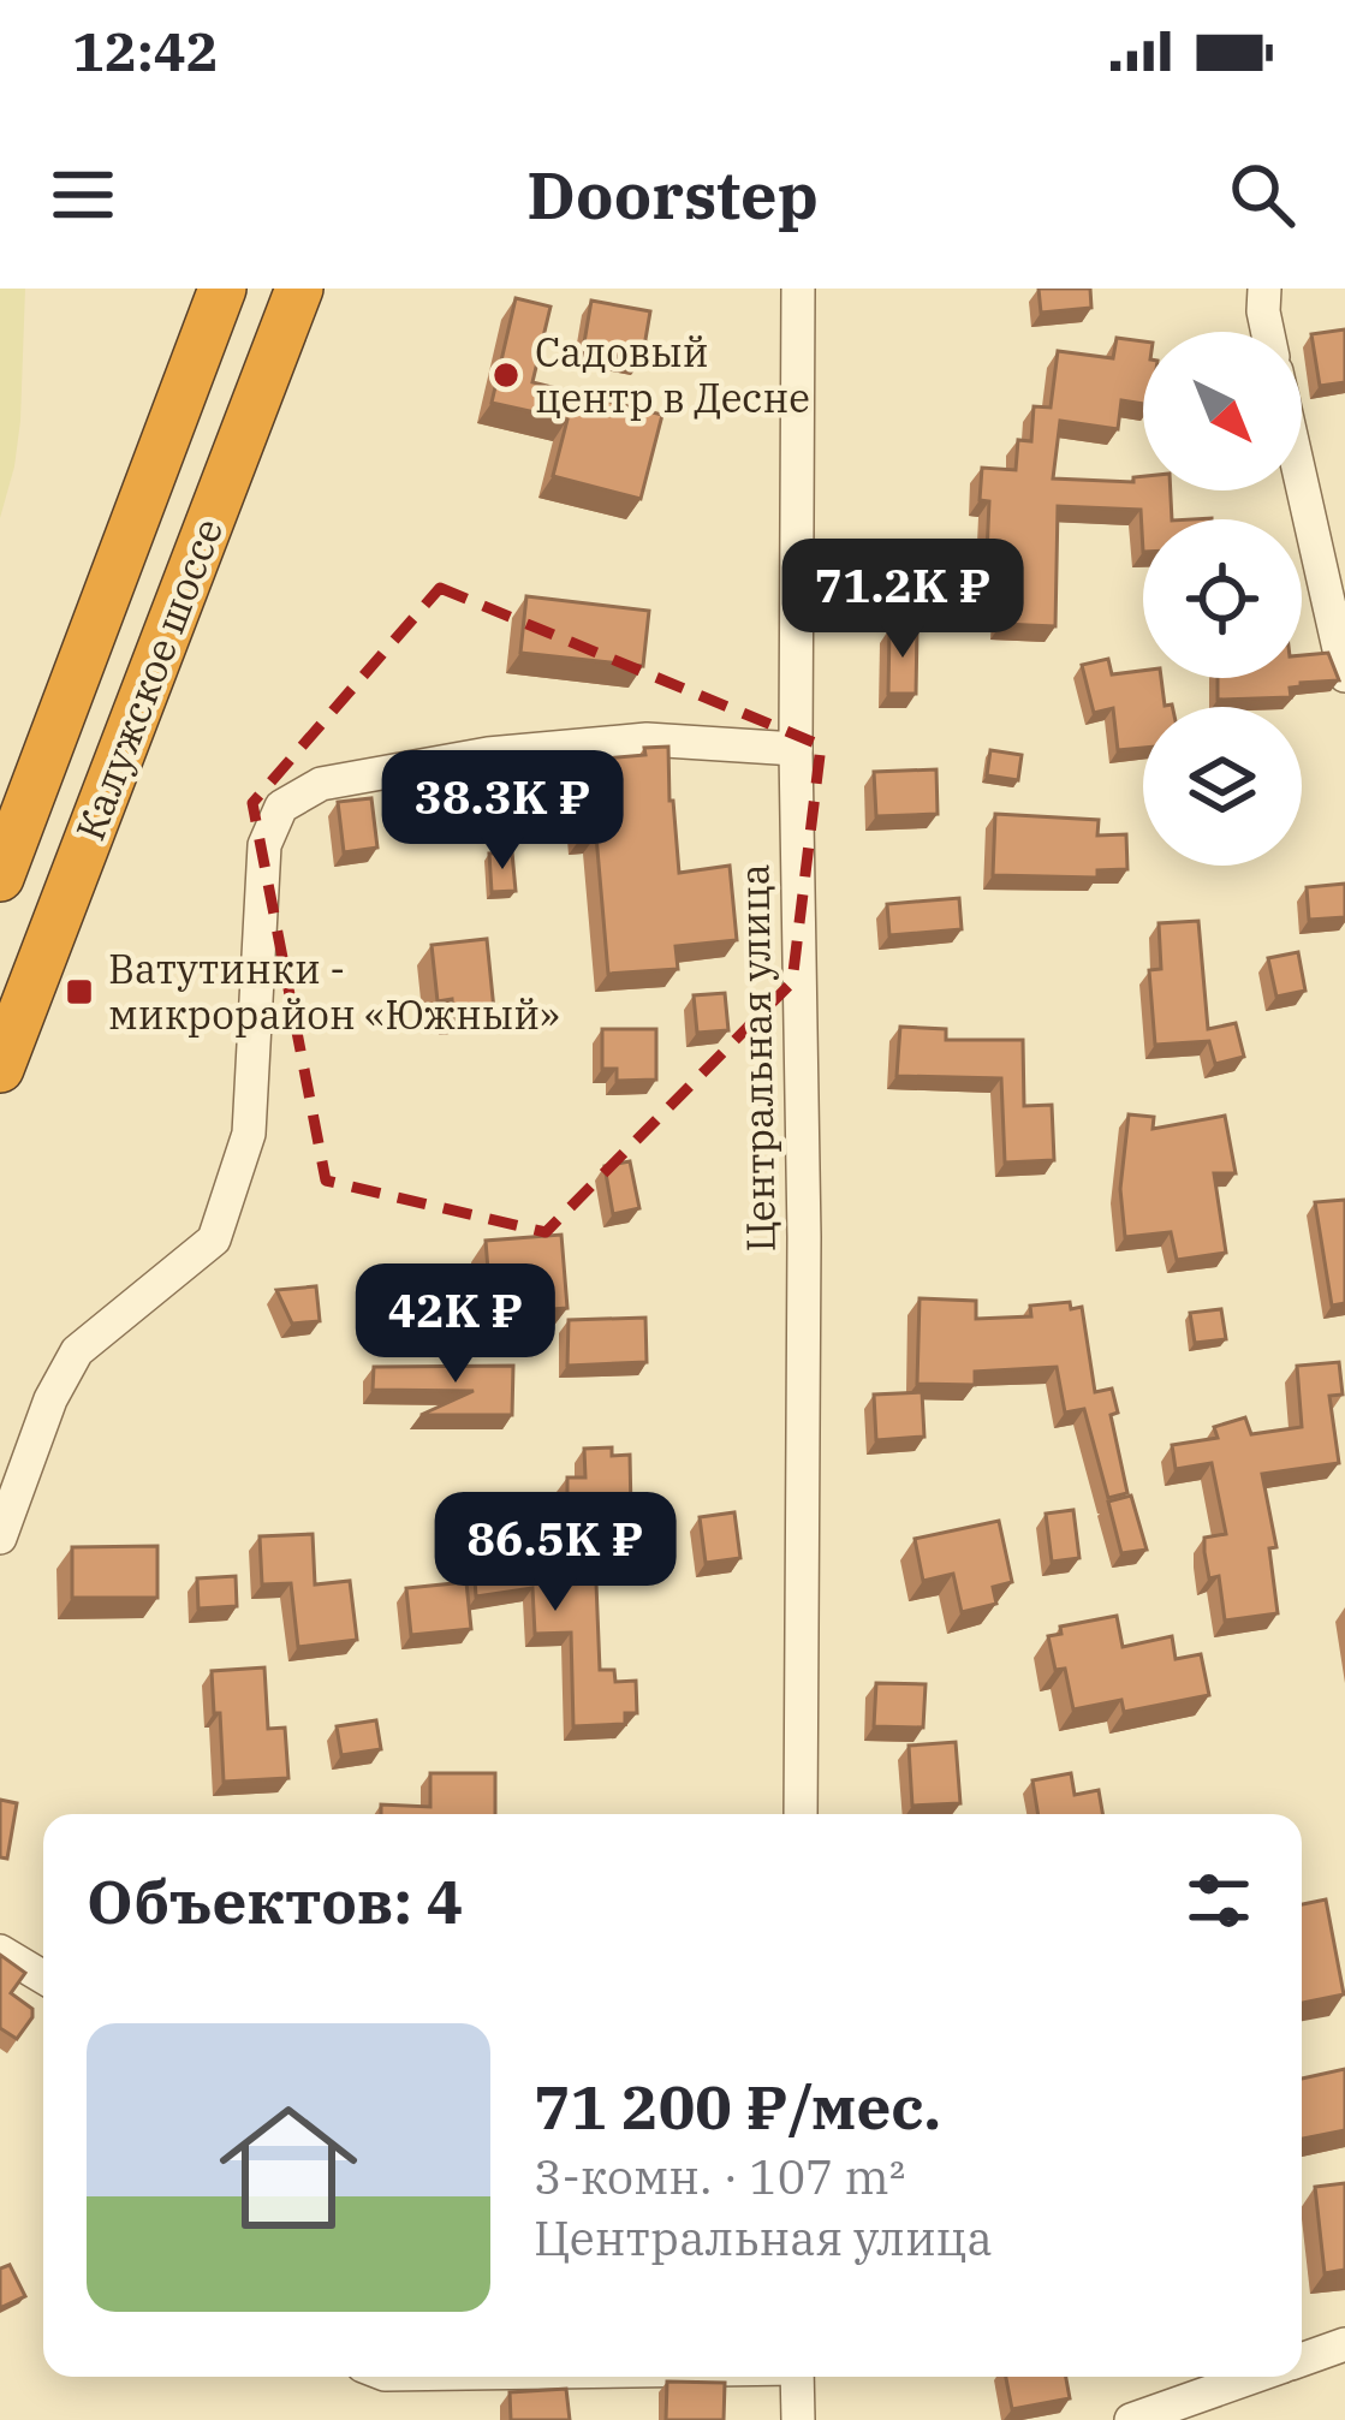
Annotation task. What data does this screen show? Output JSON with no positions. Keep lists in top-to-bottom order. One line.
{"streets":{"highway":["Калужское шоссе"],"street":["Центральная улица"]},"places":{"other":["Садовый центр в Десне"],"transit":["Ватутинки - микрорайон «Южный»"]},"north":"bottom right","page":{"status":"12:42","header":"Doorstep","price":["71.2K ₽","38.3K ₽","42K ₽","86.5K ₽"],"heading":"Объектов: 4","list":[{"name":"71 200 ₽/мес.","note":"3-комн. · 107 m² · Центральная улица"}]}}
